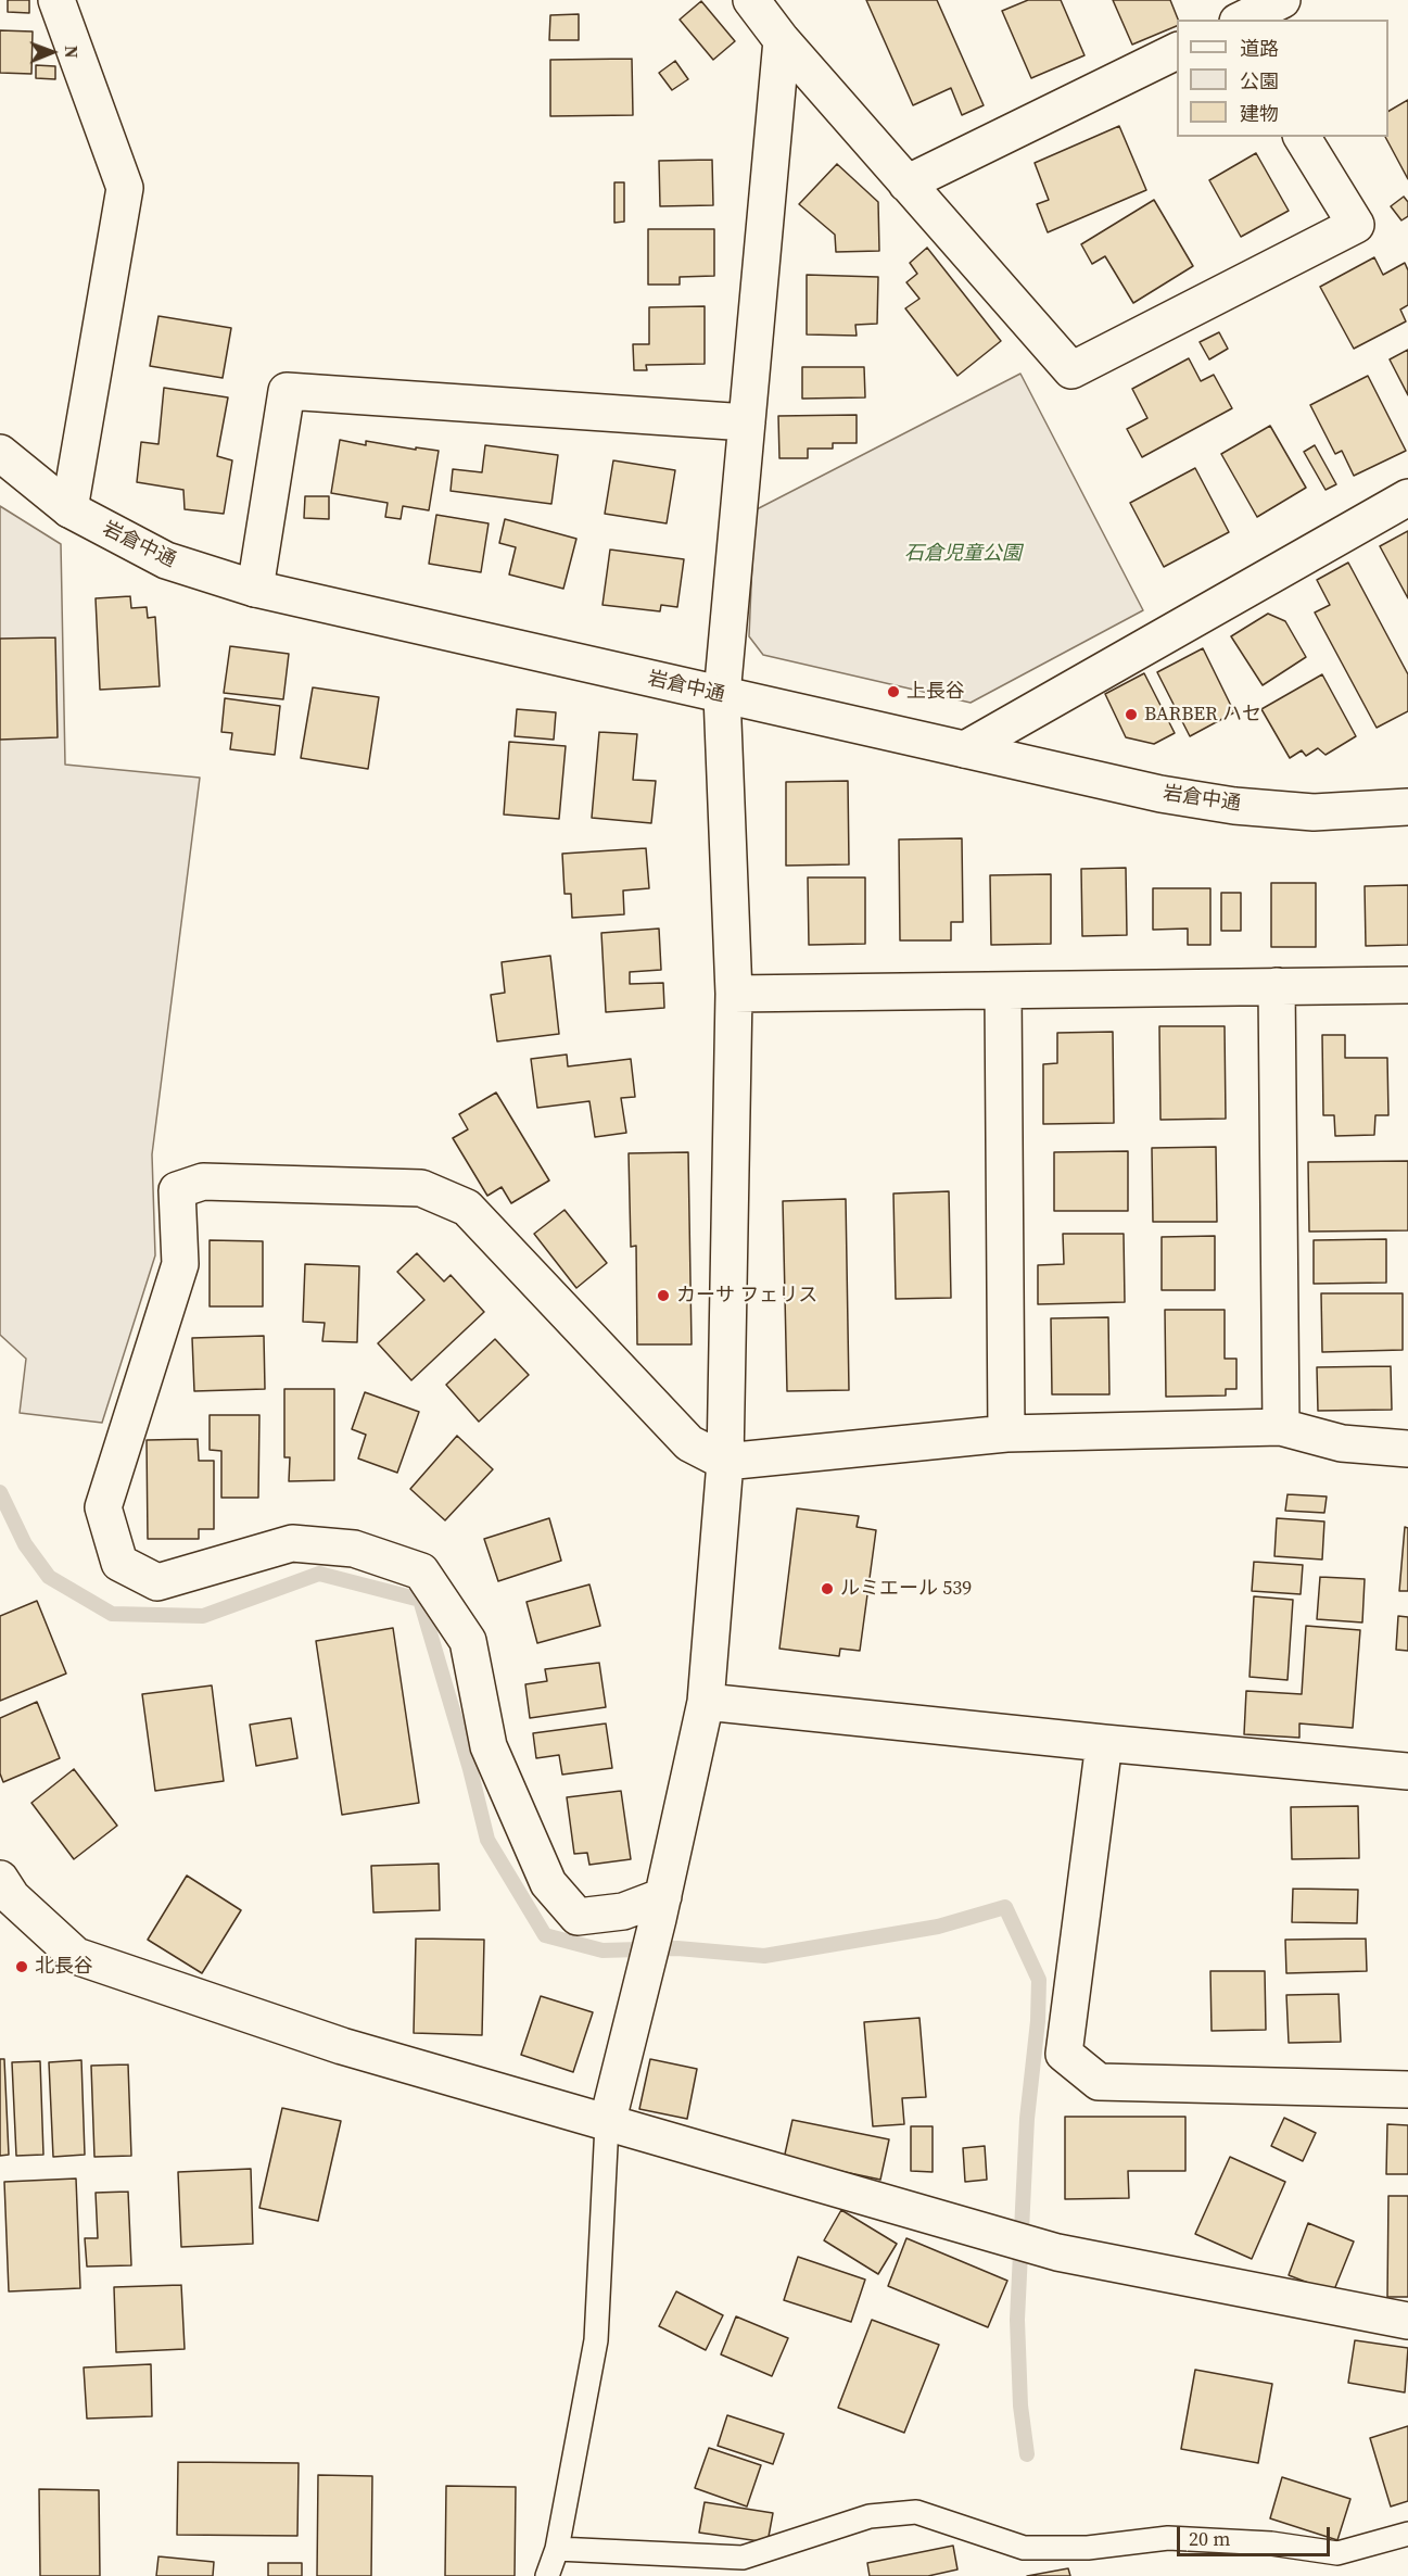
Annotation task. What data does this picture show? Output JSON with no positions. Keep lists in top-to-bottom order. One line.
{"streets":{"street":["岩倉中通"]},"parks":["石倉児童公園"],"places":["上長谷","BARBER ハセ","カーサ フェリス","ルミエール 539","北長谷"],"legend":["道路","公園","建物"],"scale_bar":"20 m","north":"right"}
